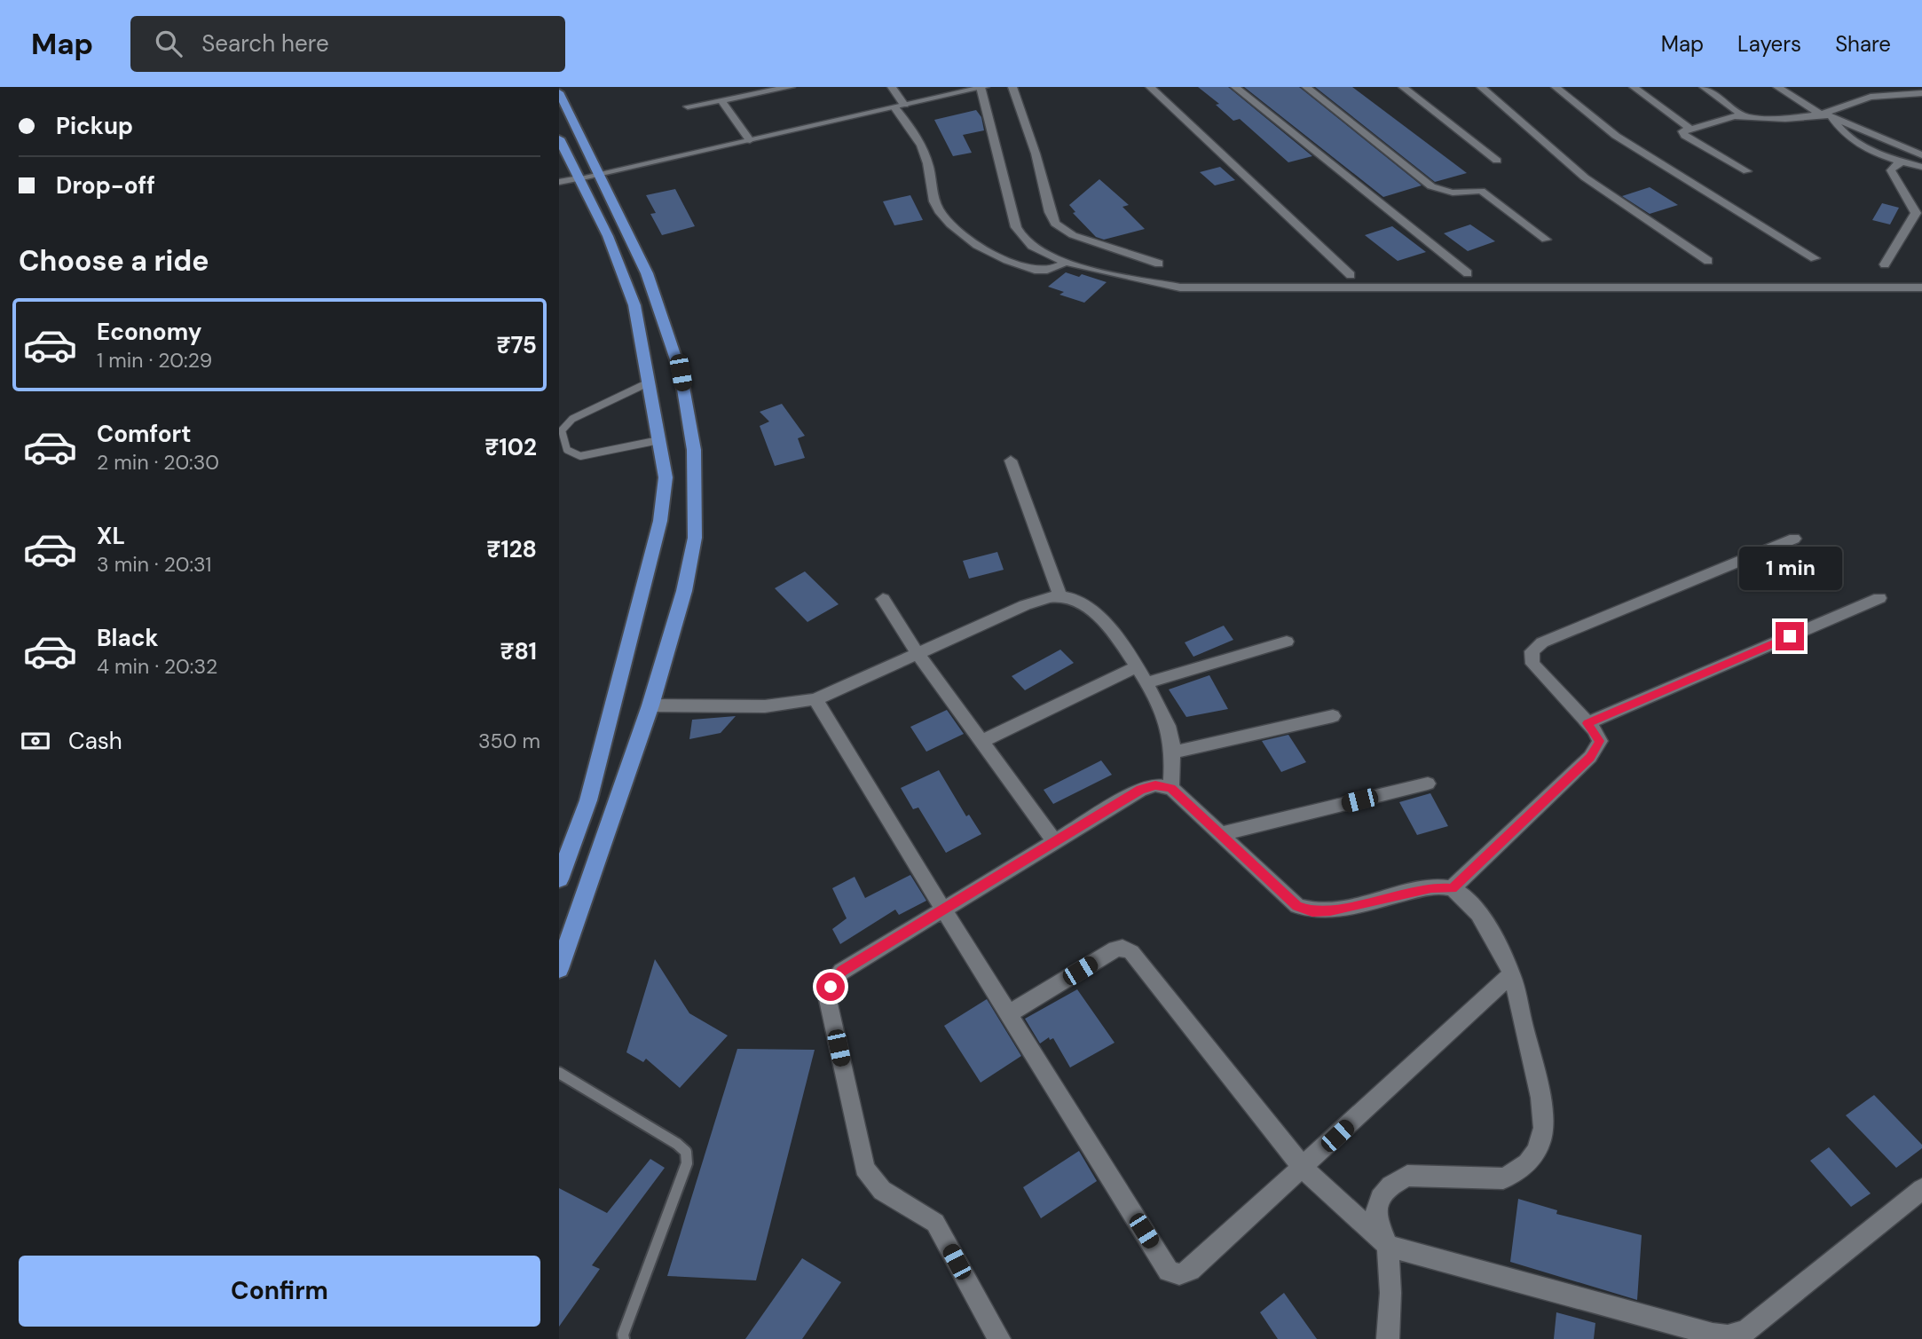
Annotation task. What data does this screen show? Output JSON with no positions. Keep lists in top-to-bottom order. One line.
{"page":{"header":"Map","search":"Search here","nav":["Map","Layers","Share"],"banner":["Pickup","Drop-off"],"heading":"Choose a ride","list":[{"name":"Economy","note":"1 min · 20:29","value":"₹75"},{"name":"Comfort","note":"2 min · 20:30","value":"₹102"},{"name":"XL","note":"3 min · 20:31","value":"₹128"},{"name":"Black","note":"4 min · 20:32","value":"₹81"}],"bubble":"1 min","pay":["Cash","350 m"],"buttons":"Confirm"}}
